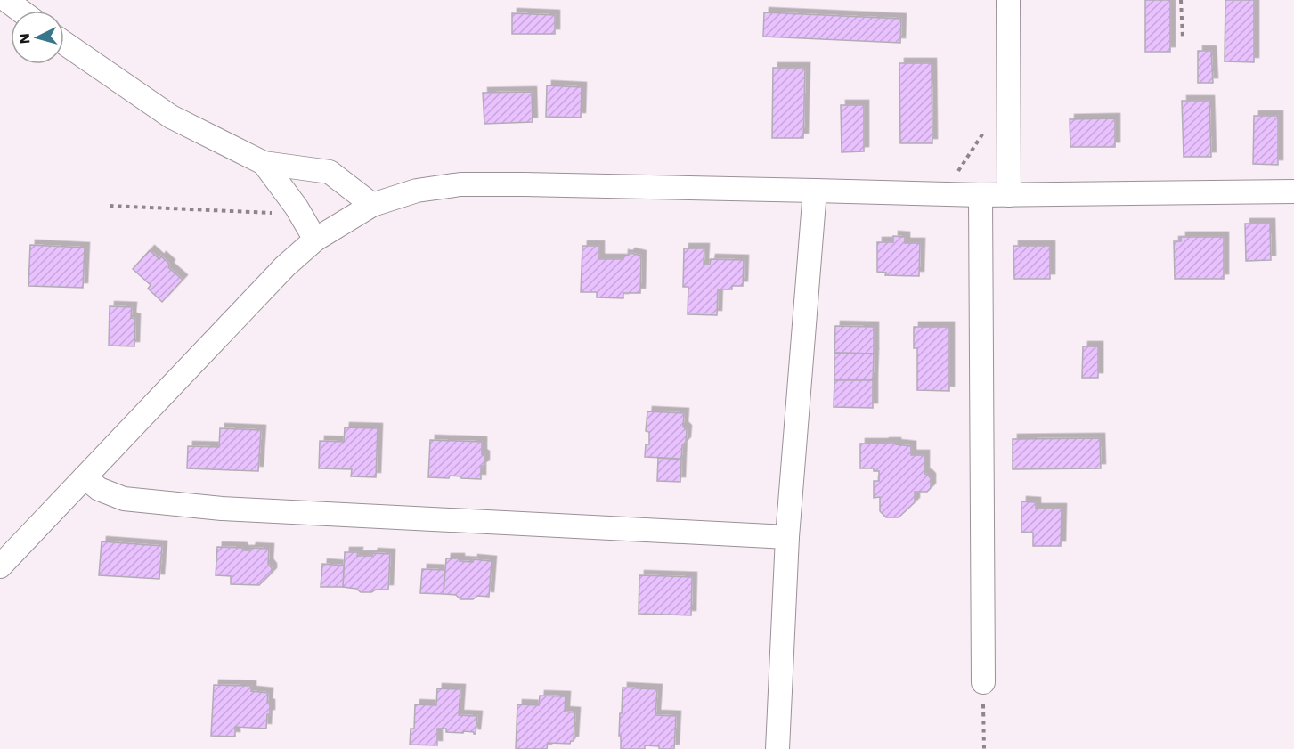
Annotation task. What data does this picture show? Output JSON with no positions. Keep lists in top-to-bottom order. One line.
{"north":"left"}
